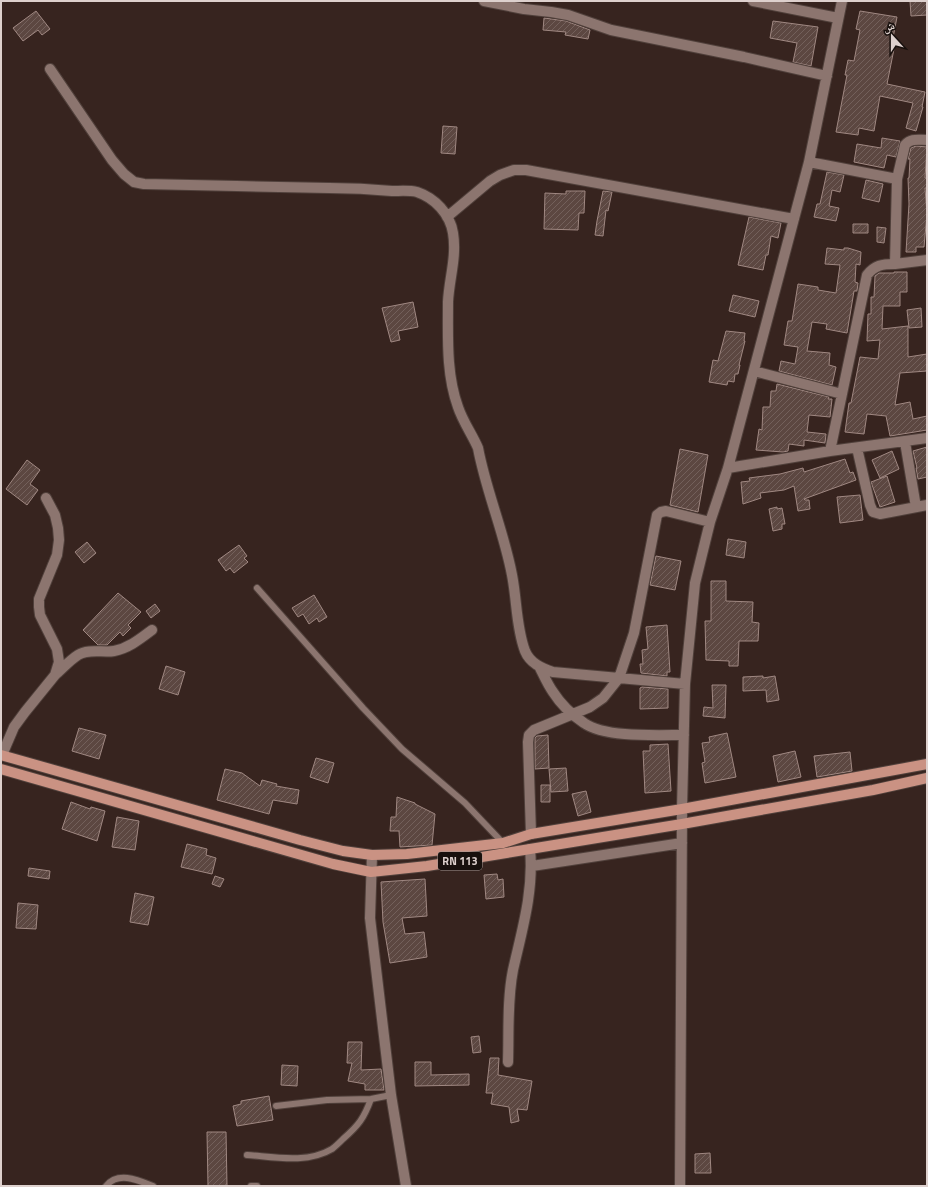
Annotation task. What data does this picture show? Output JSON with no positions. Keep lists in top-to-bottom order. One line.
{"streets":{"main road":["RN 113"]},"north":"top"}
